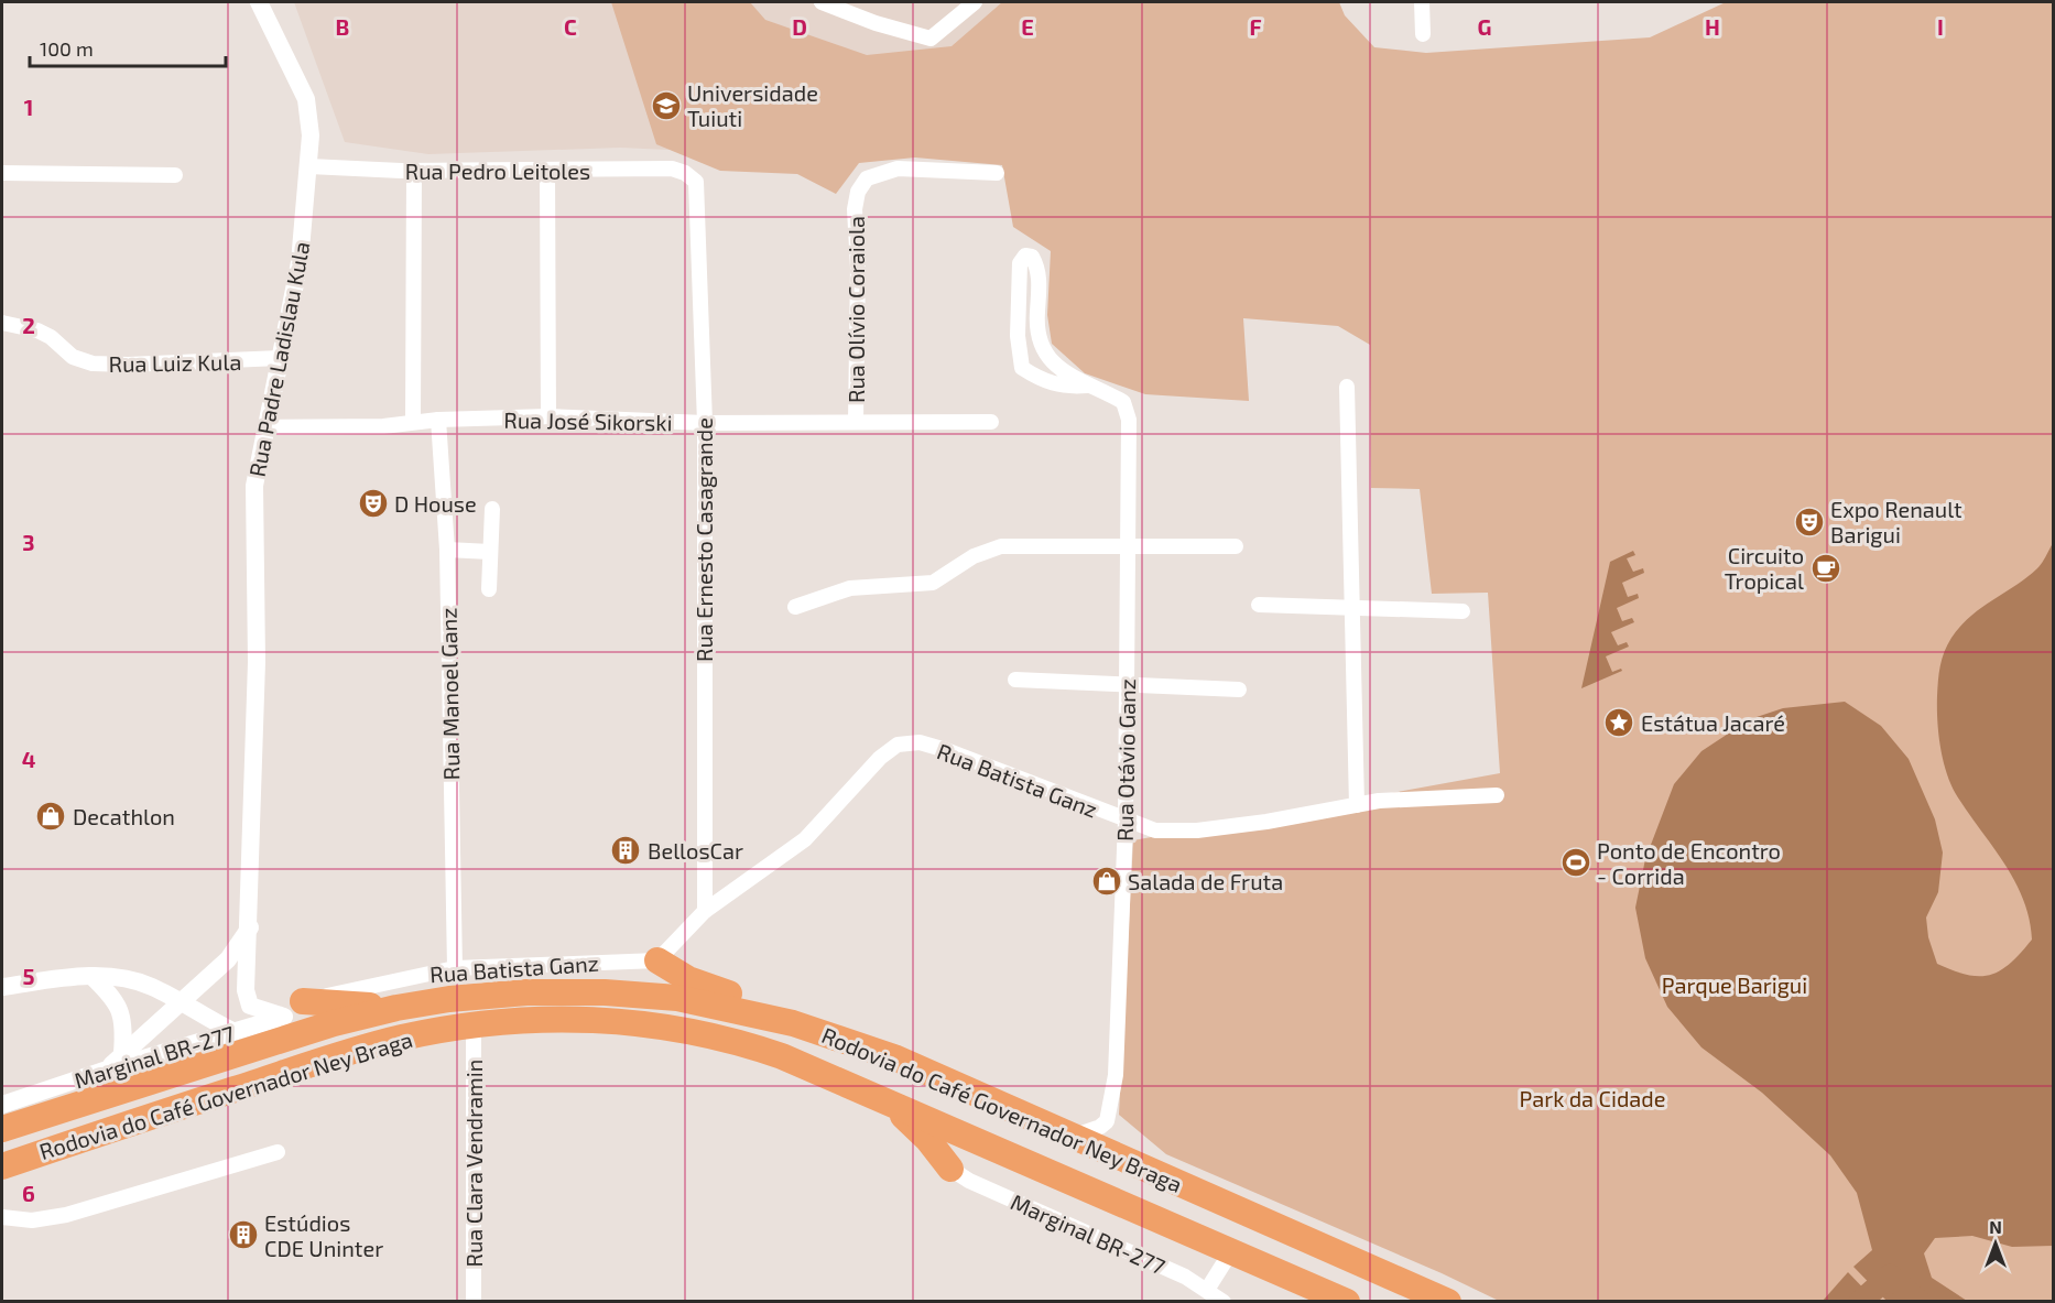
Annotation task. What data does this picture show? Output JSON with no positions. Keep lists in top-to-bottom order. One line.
{"streets":{"highway":["Rodovia do Café Governador Ney Braga"],"street":["Rua Pedro Leitoles","Rua Olívio Coraiola","Rua Padre Ladislau Kula","Rua Luiz Kula","Rua José Sikorski","Rua Ernesto Casagrande","Rua Manoel Ganz","Rua Otávio Ganz","Rua Batista Ganz","Marginal BR-277","Rua Clara Vendramin"]},"crossings":[["Rua Pedro Leitoles","Rua Padre Ladislau Kula"],["Rua Pedro Leitoles","Rua Ernesto Casagrande"],["Rua Olívio Coraiola","Rua José Sikorski"],["Rua Padre Ladislau Kula","Rua Luiz Kula"],["Rua Padre Ladislau Kula","Rua José Sikorski"],["Rua Padre Ladislau Kula","Rua Batista Ganz"],["Rua Padre Ladislau Kula","Marginal BR-277"],["Rua José Sikorski","Rua Ernesto Casagrande"],["Rua José Sikorski","Rua Manoel Ganz"],["Rua Ernesto Casagrande","Rua Batista Ganz"],["Rua Manoel Ganz","Rua Batista Ganz"],["Rua Otávio Ganz","Rua Batista Ganz"],["Rua Otávio Ganz","Rodovia do Café Governador Ney Braga"],["Rua Batista Ganz","Marginal BR-277"],["Rodovia do Café Governador Ney Braga","Rua Clara Vendramin"]],"parks":["Parque Barigui","Park da Cidade"],"places":{"school or university":["Universidade Tuiuti"],"theatre":["D House","Expo Renault Barigui"],"cafe":["Circuito Tropical"],"place":["Estátua Jacaré"],"shop":["Decathlon","Salada de Fruta"],"building":["BellosCar","Estúdios CDE Uninter"],"sports":["Ponto de Encontro - Corrida"]},"scale_bar":"100 m","north":"top","grid":{"columns":["B","C","D","E","F","G","H","I"],"rows":["1","2","3","4","5","6"]}}
